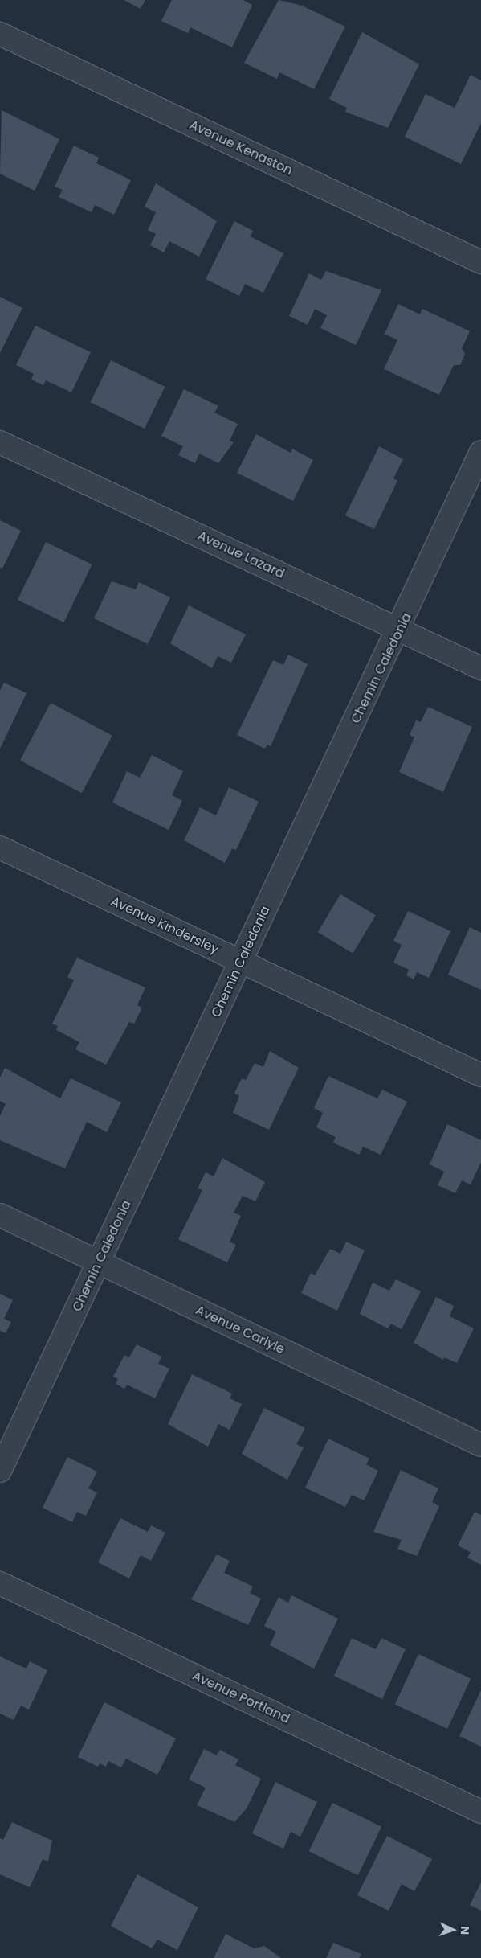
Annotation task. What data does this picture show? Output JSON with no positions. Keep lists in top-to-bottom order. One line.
{"streets":{"street":["Avenue Kenaston","Avenue Lazard","Chemin Caledonia","Avenue Kindersley","Avenue Carlyle","Avenue Portland"]},"crossings":[["Avenue Lazard","Chemin Caledonia"],["Chemin Caledonia","Avenue Kindersley"],["Chemin Caledonia","Avenue Carlyle"]],"north":"right"}
